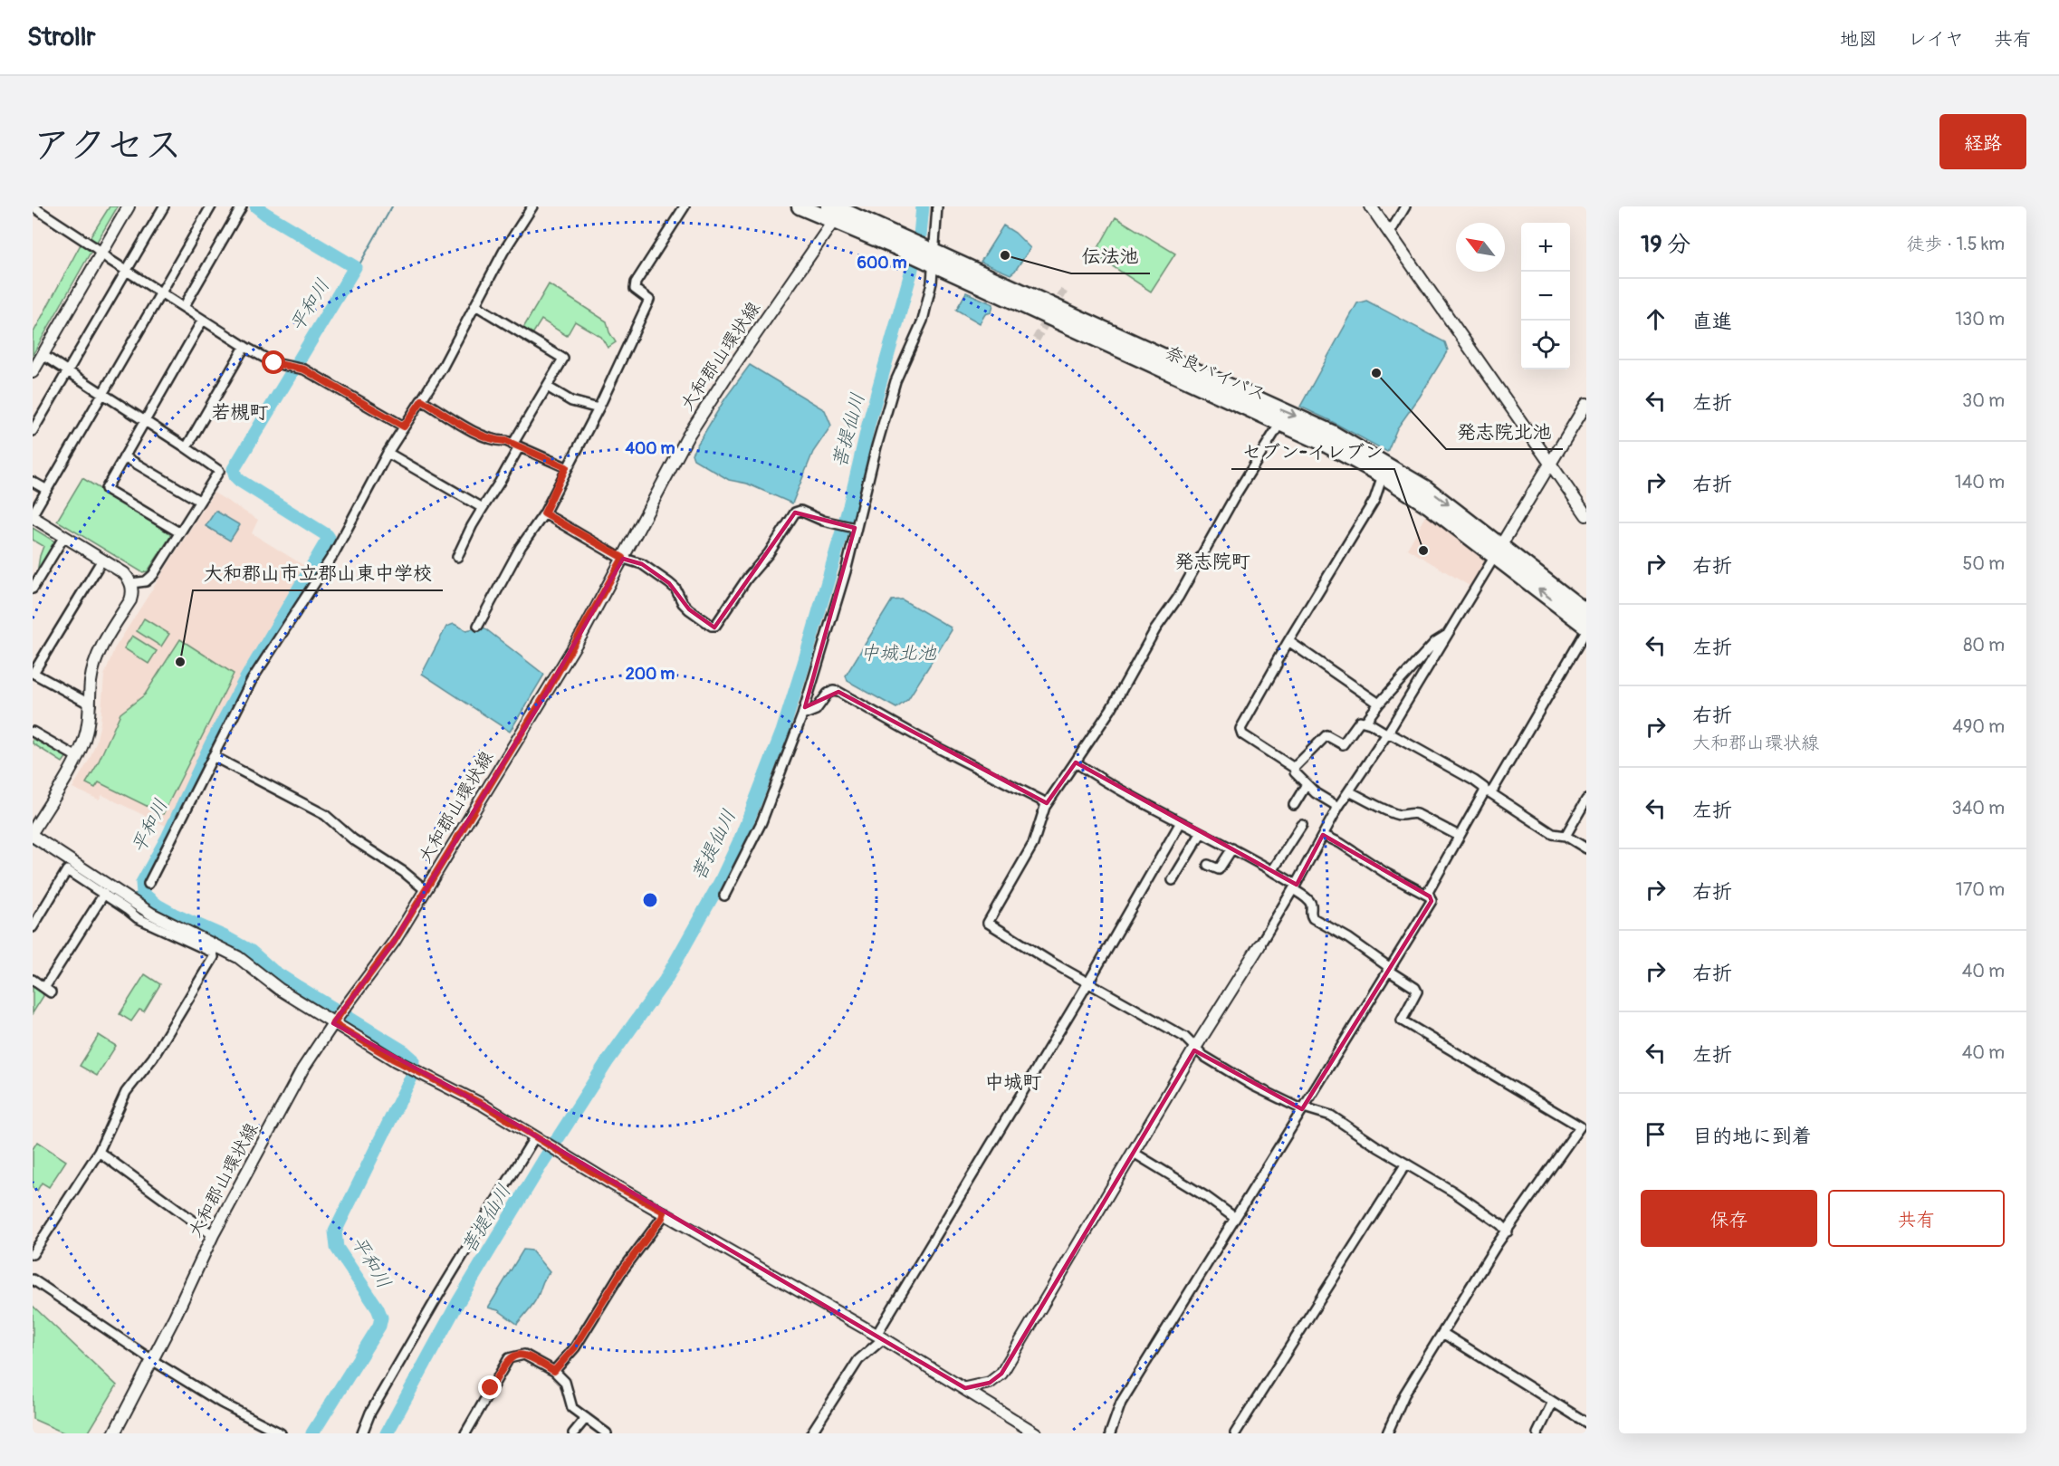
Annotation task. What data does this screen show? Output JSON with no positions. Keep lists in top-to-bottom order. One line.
{"streets":{"highway":["奈良バイパス"],"street":["大和郡山環状線"]},"crossings":[["大和郡山環状線","奈良バイパス"]],"districts":["若槻町","発志院町","中城町"],"water":["平和川","菩提仙川","中城北池"],"places":["伝法池","発志院北池","セブン-イレブン","大和郡山市立郡山東中学校"],"north":"top left","page":{"header":"Strollr","nav":["地図","レイヤ","共有"],"title":"アクセス","buttons":["経路",["保存","共有"]],"heading":["19 分","徒歩 · 1.5 km"],"map_buttons":["+","−"],"list":[["直進","130 m"],["左折","30 m"],["右折","140 m"],["右折","50 m"],["左折","80 m"],["右折","大和郡山環状線","490 m"],["左折","340 m"],["右折","170 m"],["右折","40 m"],["左折","40 m"],"目的地に到着"]},"rings":["600 m","400 m","200 m"]}
